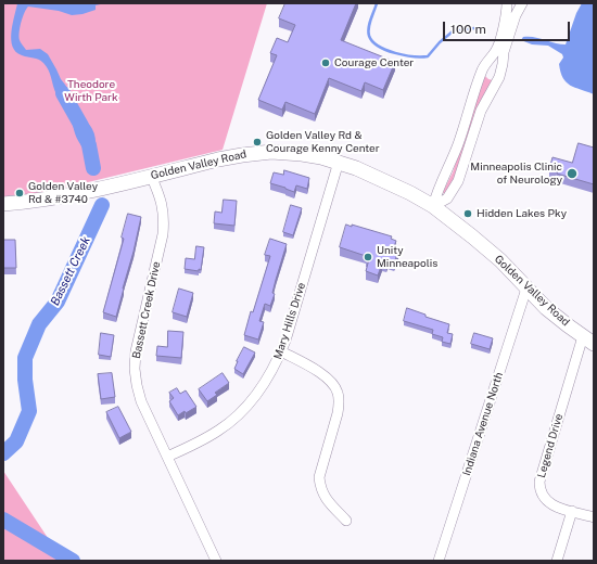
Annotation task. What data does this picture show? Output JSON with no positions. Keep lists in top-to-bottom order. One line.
{"streets":{"street":["Golden Valley Road","Bassett Creek Drive","Mary Hills Drive","Indiana Avenue North","Legend Drive"]},"crossings":[["Golden Valley Road","Bassett Creek Drive"],["Golden Valley Road","Mary Hills Drive"],["Golden Valley Road","Indiana Avenue North"],["Golden Valley Road","Legend Drive"],["Bassett Creek Drive","Mary Hills Drive"]],"water":["Bassett Creek"],"parks":["Theodore Wirth Park"],"places":["Courage Center","Golden Valley Rd & Courage Kenny Center","Minneapolis Clinic of Neurology","Golden Valley Rd & #3740","Hidden Lakes Pky","Unity Minneapolis"],"scale_bar":"100 m"}
